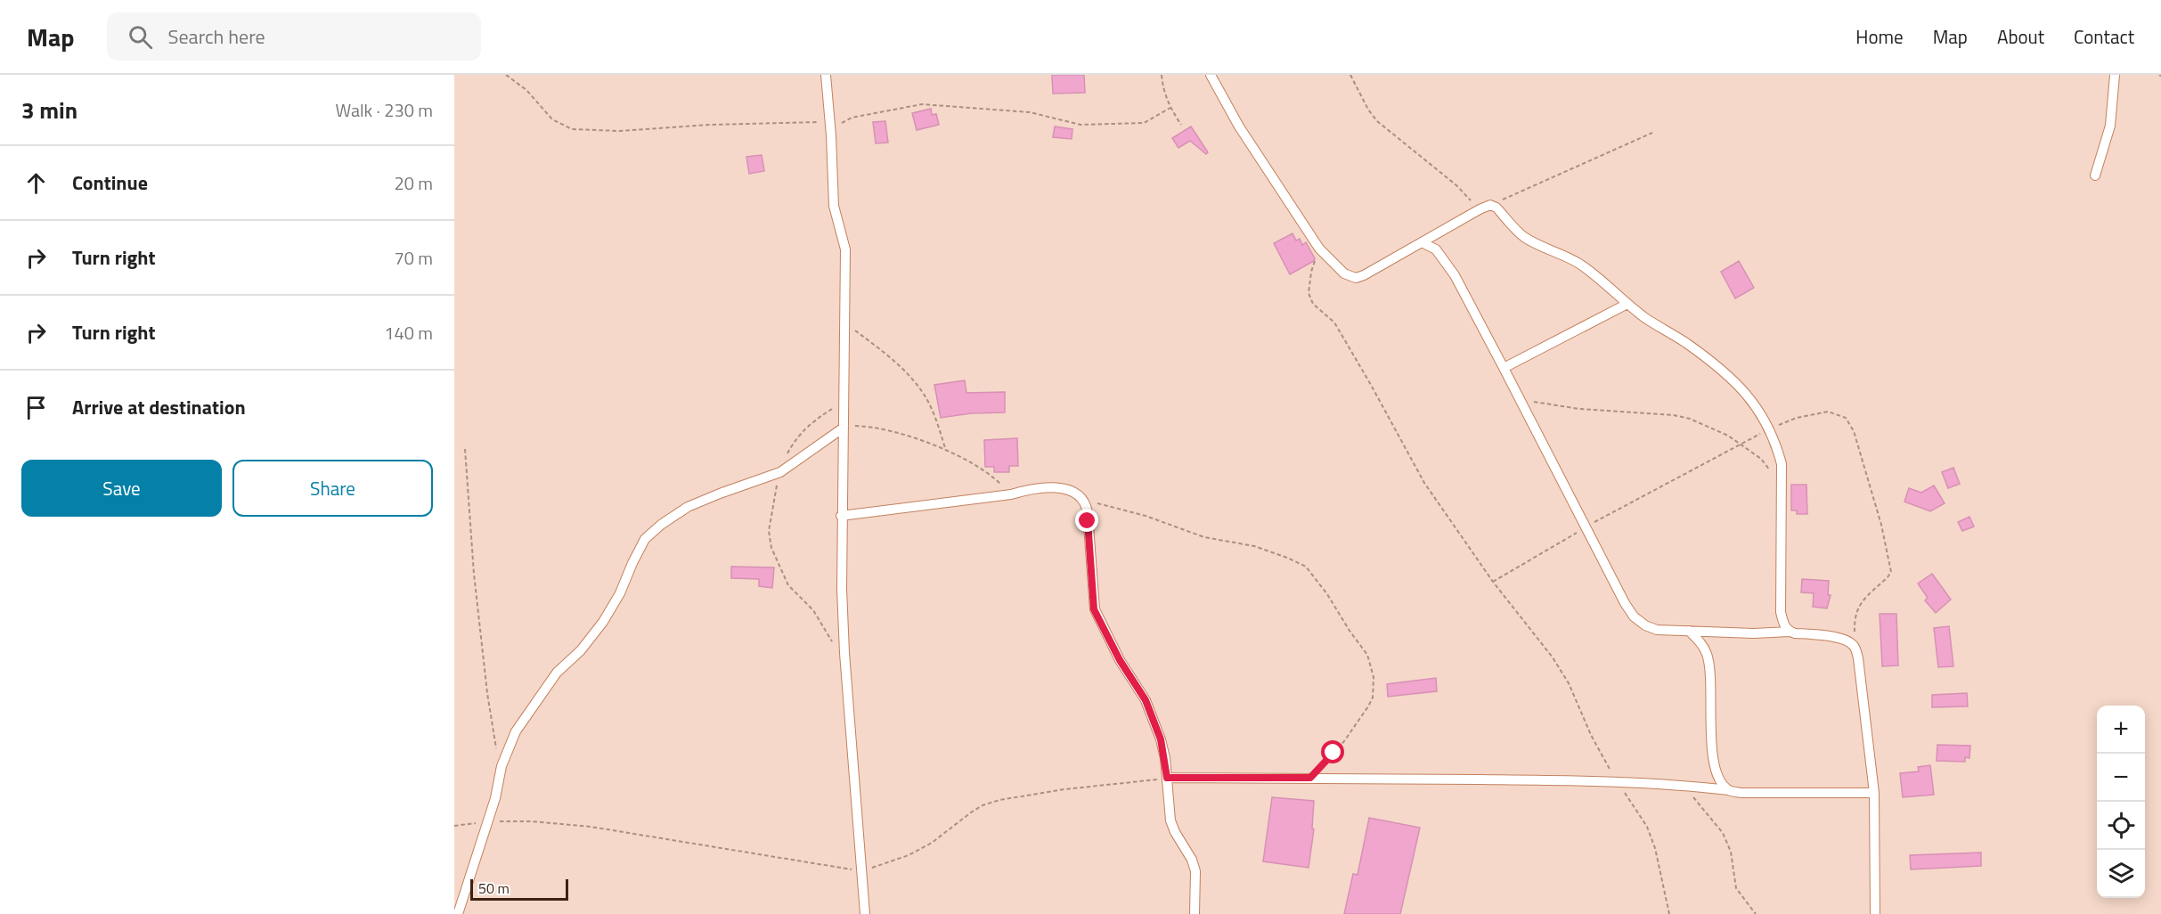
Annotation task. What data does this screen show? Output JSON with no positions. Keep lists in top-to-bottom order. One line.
{"scale_bar":"50 m","page":{"header":"Map","search":"Search here","nav":["Home","Map","About","Contact"],"heading":["3 min","Walk · 230 m"],"list":[["Continue","20 m"],["Turn right","70 m"],["Turn right","140 m"],"Arrive at destination"],"buttons":["Save","Share"],"map_buttons":["+","−"],"scale":"50 m"}}
